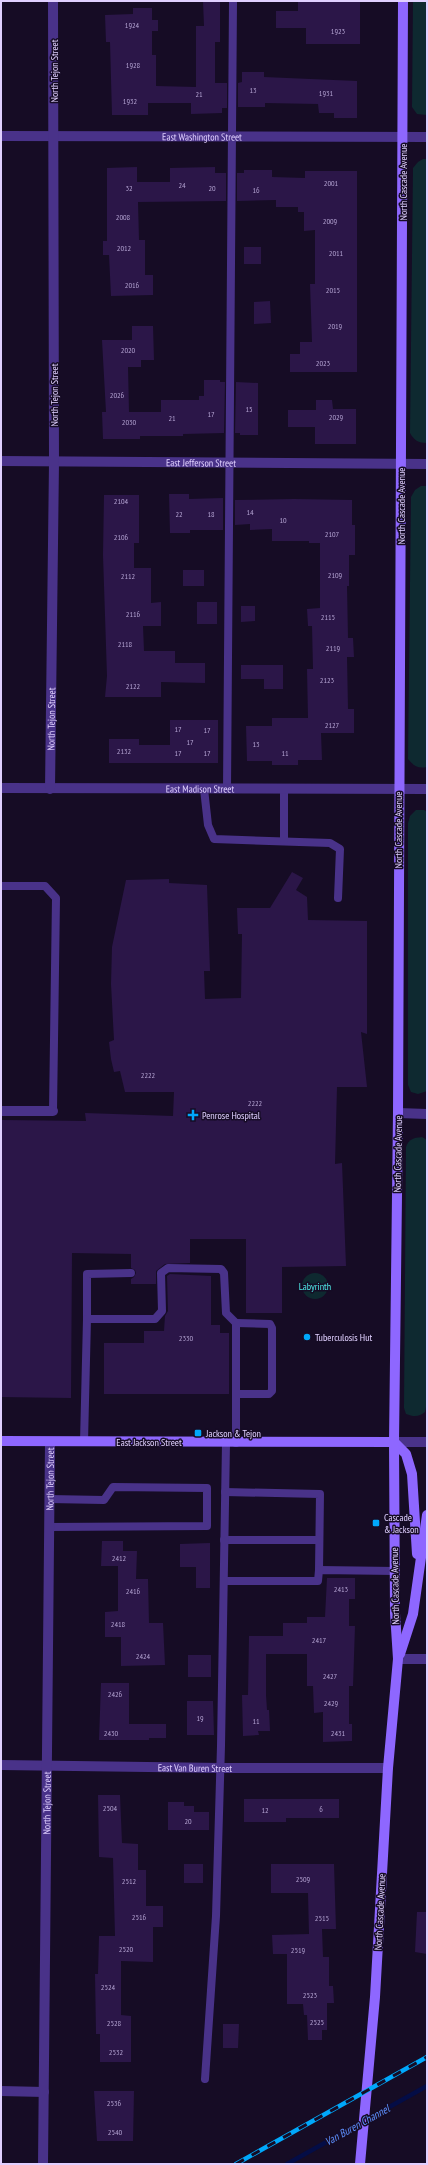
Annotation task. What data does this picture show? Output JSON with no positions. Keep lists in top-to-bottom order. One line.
{"streets":{"main road":["North Cascade Avenue","East Jackson Street"],"street":["North Tejon Street","East Washington Street","East Jefferson Street","East Madison Street","East Van Buren Street"]},"crossings":[["North Tejon Street","East Washington Street"],["North Tejon Street","East Jefferson Street"],["North Tejon Street","East Madison Street"],["North Tejon Street","East Jackson Street"],["North Tejon Street","East Van Buren Street"],["East Washington Street","North Cascade Avenue"],["North Cascade Avenue","East Jefferson Street"],["North Cascade Avenue","East Madison Street"],["North Cascade Avenue","East Jackson Street"],["North Cascade Avenue","East Van Buren Street"]],"water":["Van Buren Channel"],"parks":["Labyrinth"],"places":{"health":["Penrose Hospital"],"other":["Tuberculosis Hut"],"transit":["Jackson & Tejon","Cascade & Jackson"]},"house_numbers":["1924","1923","1928","13","1931","21","1932","2001","24","32","20","16","2008","2009","2012","2011","2016","2015","2019","2020","2023","2026","15","17","2029","21","2030","2104","14","22","18","10","2107","2106","2109","2112","2116","2115","2118","2119","2123","2122","2127","17","17","17","13","2132","17","17","11","2222","2222","2330","2412","2413","2416","2418","2417","2424","2427","2426","2429","19","11","2430","2431","2504","6","12","20","2509","2512","2516","2515","2520","2519","2524","2523","2525","2528","2532","2536","2540"]}
